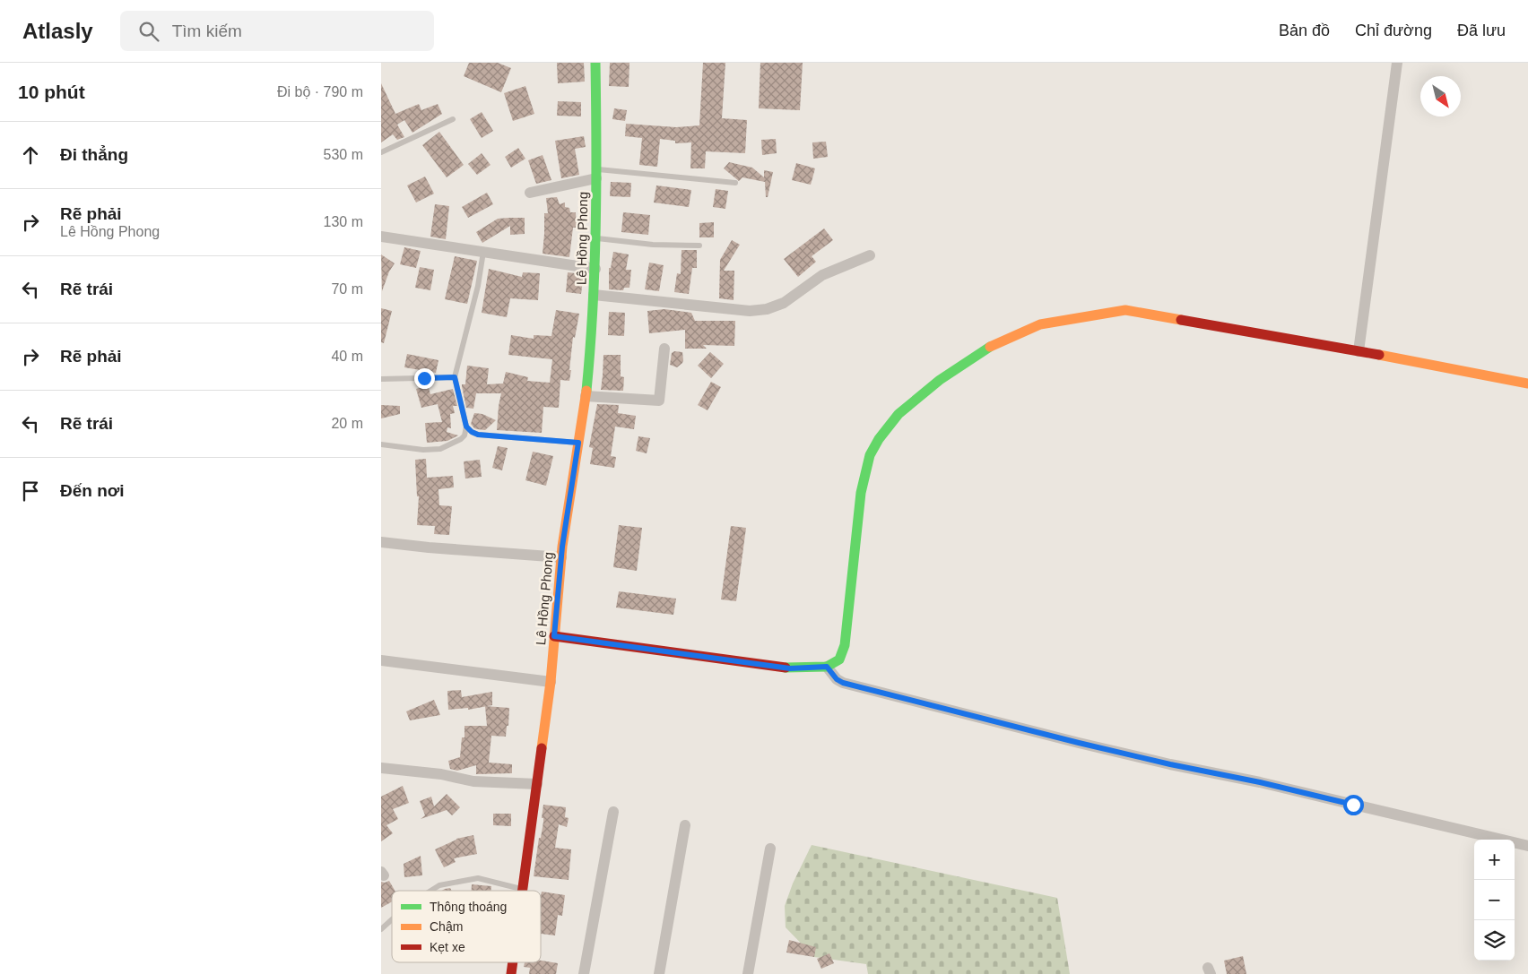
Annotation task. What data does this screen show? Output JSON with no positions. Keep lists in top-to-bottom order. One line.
{"streets":{"street":["Lê Hồng Phong"]},"legend":["Thông thoáng","Chậm","Kẹt xe"],"north":"bottom right","page":{"header":"Atlasly","search":"Tìm kiếm","nav":["Bản đồ","Chỉ đường","Đã lưu"],"heading":["10 phút","Đi bộ · 790 m"],"list":[["Đi thẳng","530 m"],["Rẽ phải","Lê Hồng Phong","130 m"],["Rẽ trái","70 m"],["Rẽ phải","40 m"],["Rẽ trái","20 m"],"Đến nơi"],"map_buttons":["+","−"]}}
